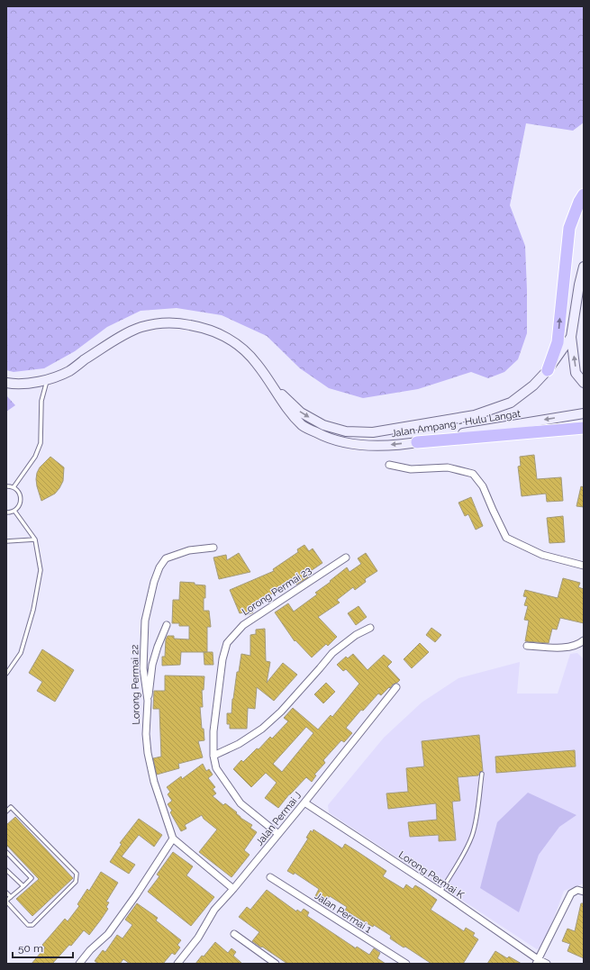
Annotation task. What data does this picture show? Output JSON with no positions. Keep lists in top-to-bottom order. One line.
{"streets":{"street":["Jalan Ampang - Hulu Langat","Lorong Permai 23","Lorong Permai 22","Jalan Permai J","Lorong Permai K","Jalan Permai 1"]},"crossings":[["Lorong Permai 23","Jalan Permai J"],["Jalan Permai J","Lorong Permai K"]],"scale_bar":"50 m"}
